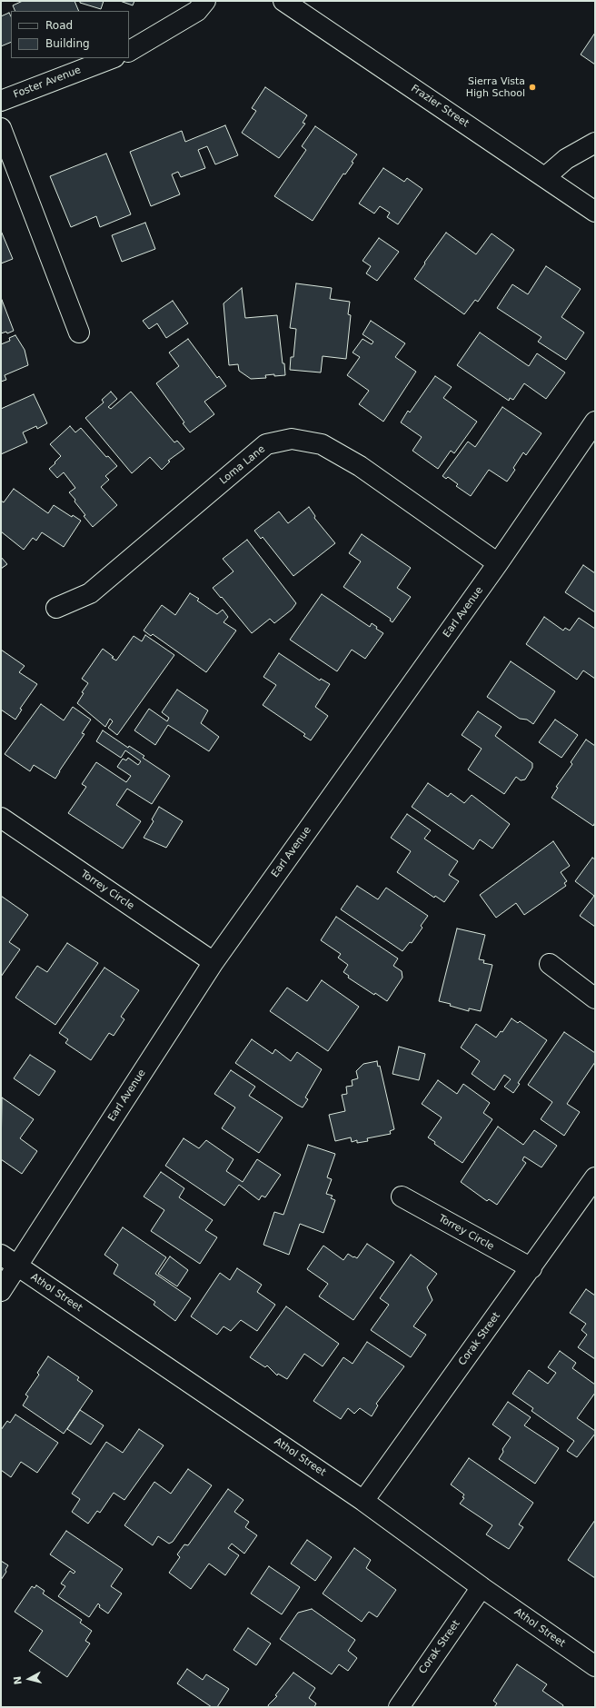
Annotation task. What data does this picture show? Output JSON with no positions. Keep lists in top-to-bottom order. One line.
{"streets":{"street":["Foster Avenue","Frazier Street","Loma Lane","Earl Avenue","Torrey Circle","Athol Street","Corak Street"]},"crossings":[["Loma Lane","Earl Avenue"],["Earl Avenue","Torrey Circle"],["Earl Avenue","Athol Street"],["Torrey Circle","Corak Street"],["Athol Street","Corak Street"]],"places":["Sierra Vista High School"],"legend":["Road","Building"],"north":"left"}
